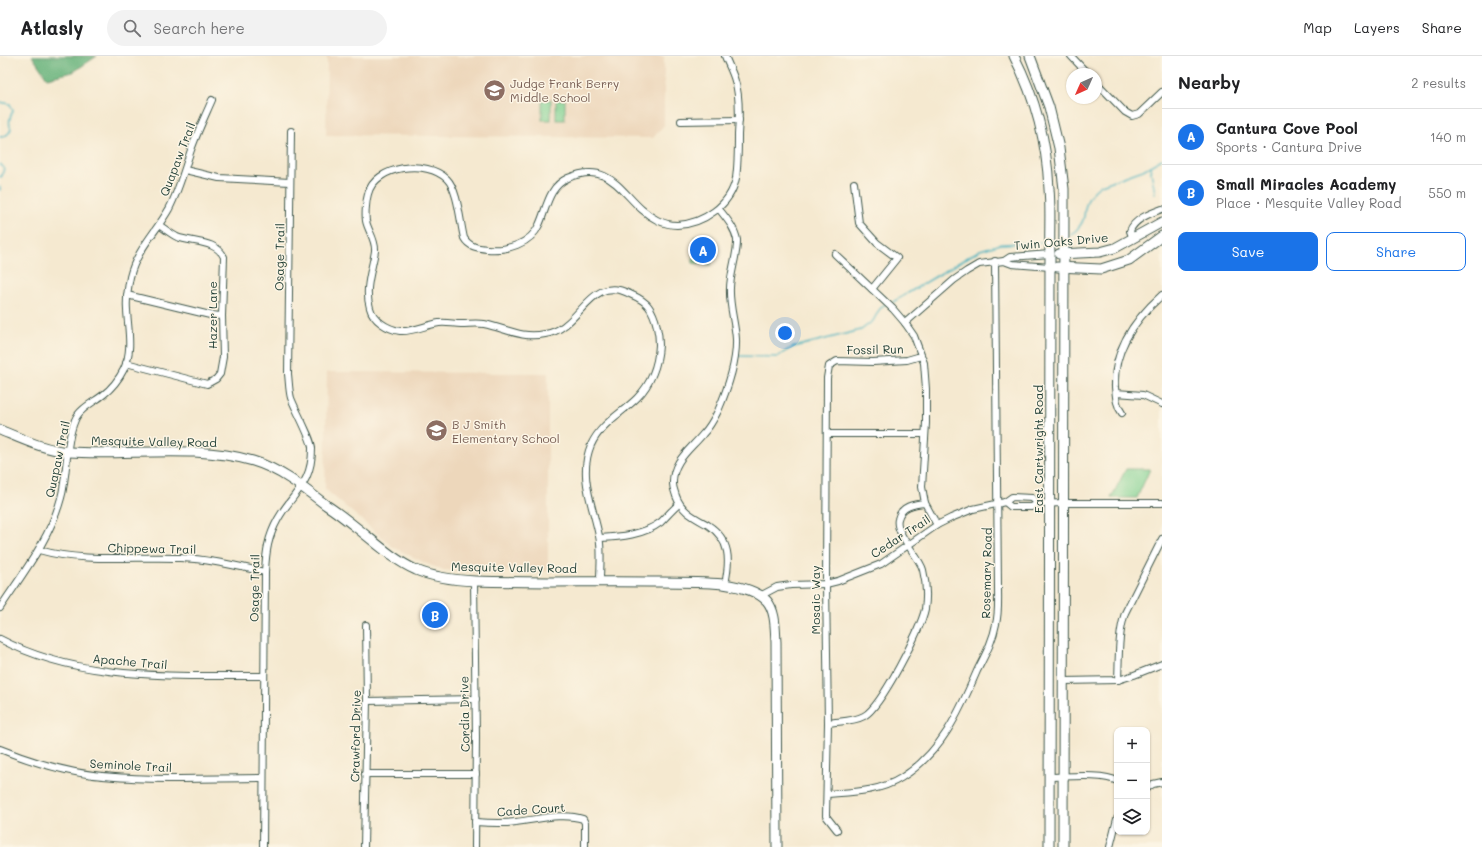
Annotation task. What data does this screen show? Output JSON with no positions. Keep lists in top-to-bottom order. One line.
{"streets":{"main road":["Twin Oaks Drive","Mesquite Valley Road","East Cartwright Road"],"street":["Quapaw Trail","Osage Trail","Hazer Lane","Fossil Run","Cedar Trail","Chippewa Trail","Rosemary Road","Mosaic Way","Apache Trail","Cordia Drive","Crawford Drive","Seminole Trail","Cade Court"]},"crossings":[["Quapaw Trail","Hazer Lane"],["Quapaw Trail","Mesquite Valley Road"],["Quapaw Trail","Chippewa Trail"],["Twin Oaks Drive","East Cartwright Road"],["Twin Oaks Drive","Rosemary Road"],["Osage Trail","Mesquite Valley Road"],["Osage Trail","Chippewa Trail"],["Osage Trail","Apache Trail"],["Osage Trail","Seminole Trail"],["Fossil Run","Mosaic Way"],["Mesquite Valley Road","Cedar Trail"],["Mesquite Valley Road","Cordia Drive"],["East Cartwright Road","Cedar Trail"],["Cedar Trail","Rosemary Road"],["Cedar Trail","Mosaic Way"],["Rosemary Road","Mosaic Way"],["Cordia Drive","Cade Court"]],"places":{"school or university":["Judge Frank Berry Middle School","B J Smith Elementary School"]},"north":"bottom left","page":{"header":"Atlasly","search":"Search here","nav":["Map","Layers","Share"],"heading":["Nearby","2 results"],"list":[{"mark":"A","name":"Cantura Cove Pool","note":"Sports · Cantura Drive","value":"140 m"},{"mark":"B","name":"Small Miracles Academy","note":"Place · Mesquite Valley Road","value":"550 m"}],"buttons":["Save","Share"],"pins":["A","B"],"map_buttons":["+","−"]}}
